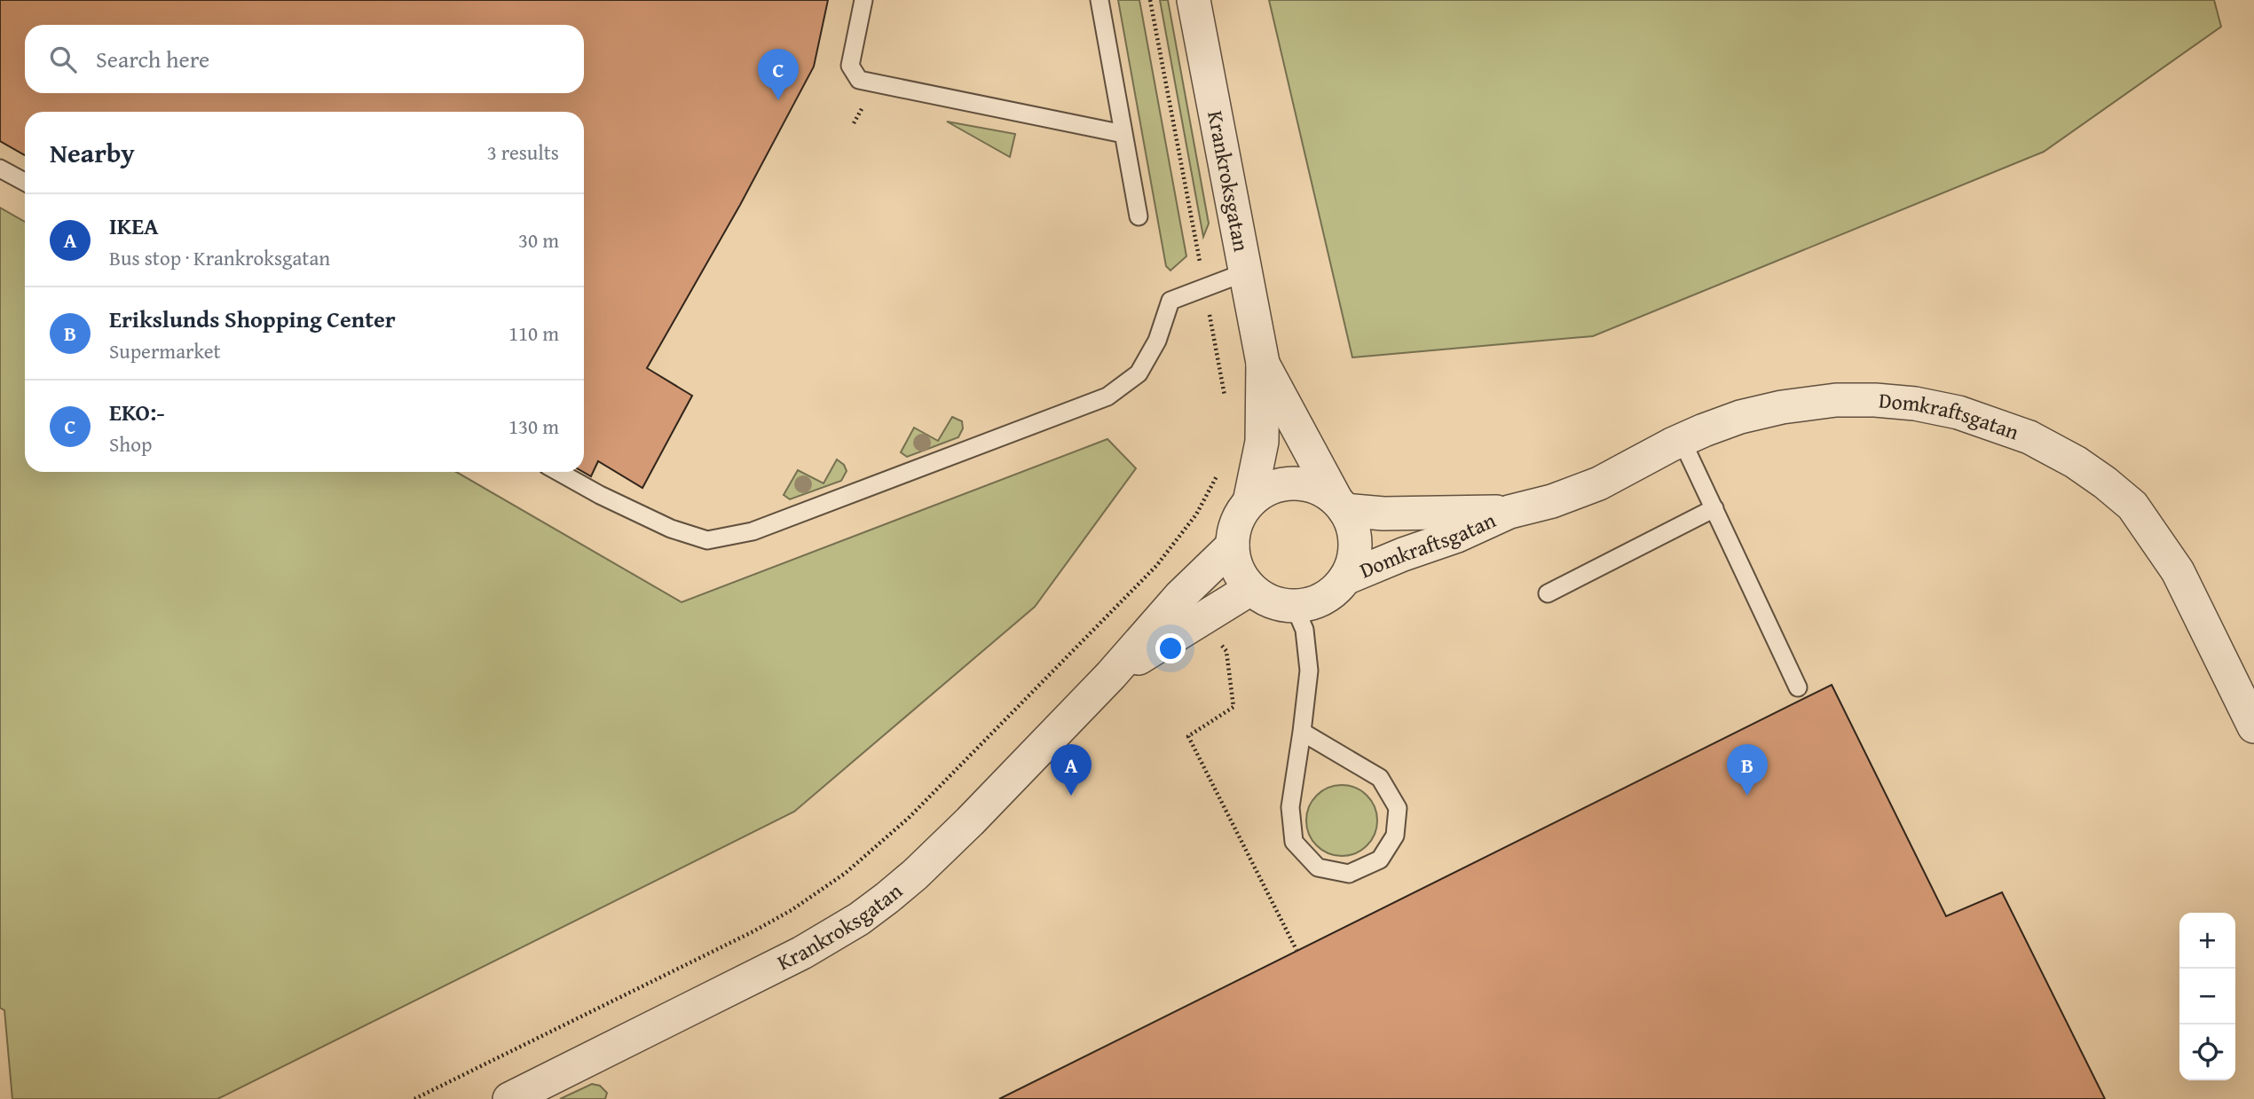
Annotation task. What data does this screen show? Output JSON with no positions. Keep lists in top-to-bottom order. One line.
{"streets":{"street":["Krankroksgatan","Domkraftsgatan"]},"crossings":[["Krankroksgatan","Domkraftsgatan"]],"page":{"search":"Search here","pins":["C","A","B"],"heading":["Nearby","3 results"],"list":[{"mark":"A","name":"IKEA","note":"Bus stop · Krankroksgatan","value":"30 m"},{"mark":"B","name":"Erikslunds Shopping Center","note":"Supermarket","value":"110 m"},{"mark":"C","name":"EKO:-","note":"Shop","value":"130 m"}],"map_buttons":["+","−"]}}
